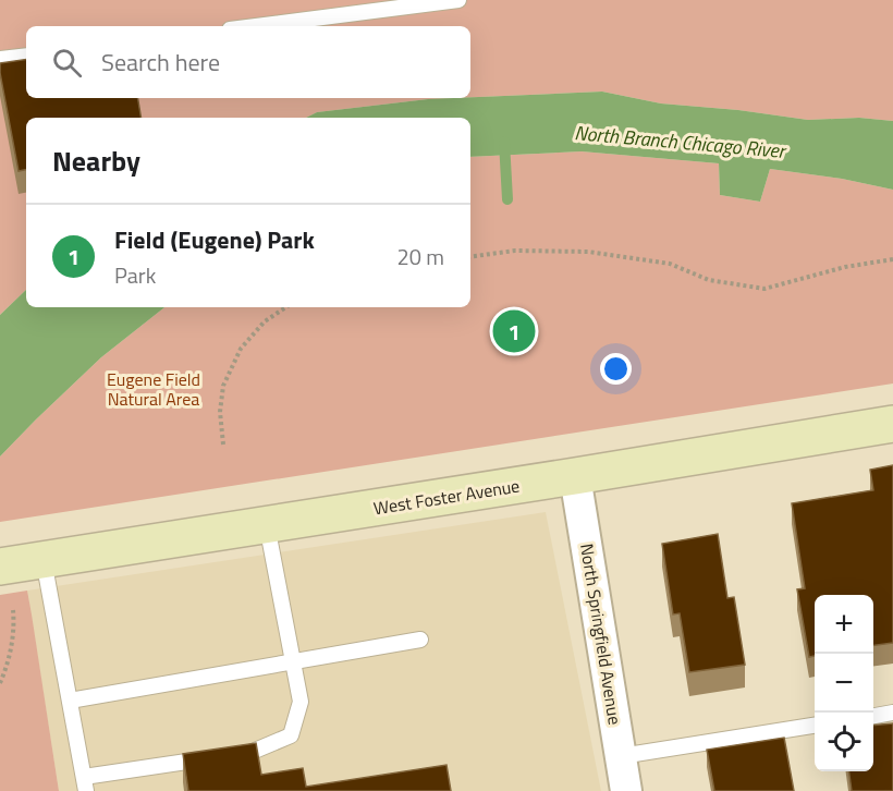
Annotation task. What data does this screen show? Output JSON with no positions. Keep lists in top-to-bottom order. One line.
{"streets":{"main road":["West Foster Avenue"],"street":["North Springfield Avenue"]},"crossings":[["West Foster Avenue","North Springfield Avenue"]],"water":["North Branch Chicago River"],"parks":["Eugene Field Natural Area"],"page":{"search":"Search here","heading":"Nearby","list":[{"mark":"1","name":"Field (Eugene) Park","note":"Park","value":"20 m"}],"pins":"1","map_buttons":["+","−"]}}
